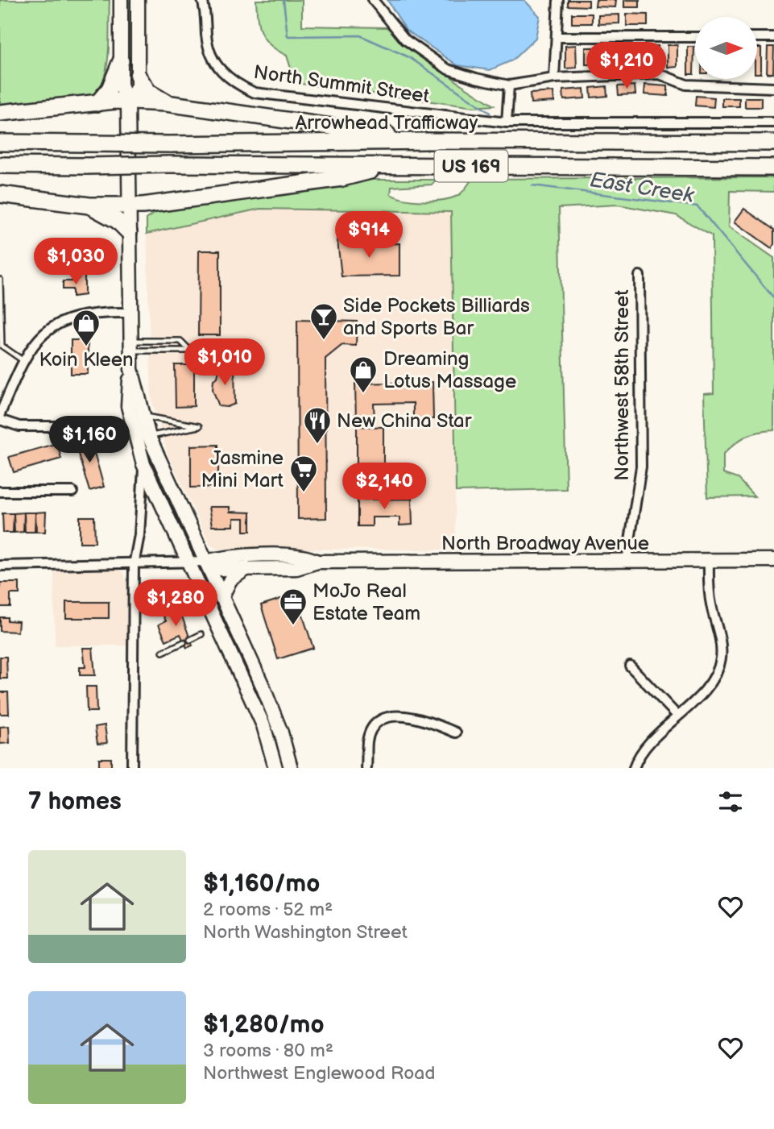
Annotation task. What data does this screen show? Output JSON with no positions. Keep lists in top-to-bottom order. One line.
{"streets":{"highway":["Arrowhead Trafficway","US 169"],"main road":["North Broadway Avenue"],"street":["North Summit Street","Northwest 58th Street"]},"crossings":[["Northwest 58th Street","North Broadway Avenue"]],"water":["East Creek"],"places":{"bar":["Side Pockets Billiards and Sports Bar"],"shop":["Koin Kleen","Dreaming Lotus Massage"],"restaurant":["New China Star"],"supermarket":["Jasmine Mini Mart"],"office":["MoJo Real Estate Team"]},"north":"right","page":{"price":["$1,210","$914","$1,030","$1,010","$1,160","$2,140","$1,280"],"heading":"7 homes","list":[{"name":"$1,160/mo","note":"2 rooms · 52 m² · North Washington Street"},{"name":"$1,280/mo","note":"3 rooms · 80 m² · Northwest Englewood Road"}]}}
